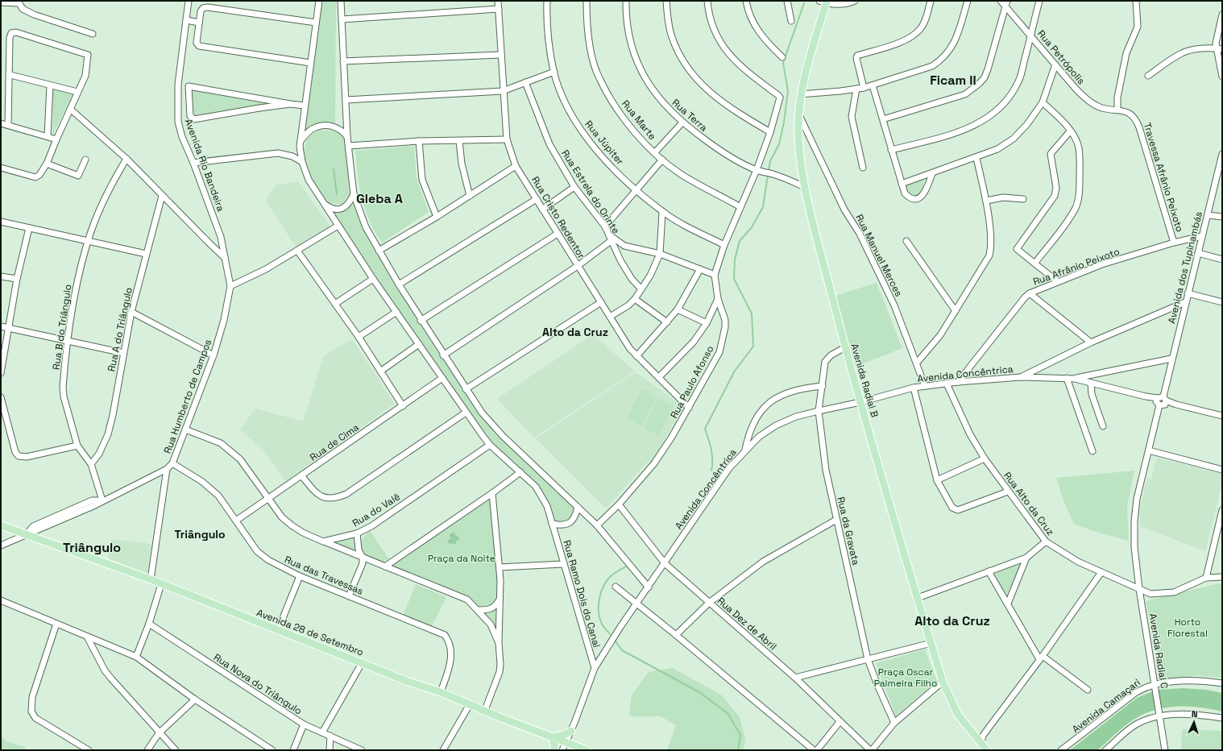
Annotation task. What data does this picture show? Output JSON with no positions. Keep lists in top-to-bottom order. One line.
{"streets":{"main road":["Avenida Radial B","Avenida 28 de Setembro"],"street":["Rua Petrópolis","Rua Terra","Rua Marte","Rua Júpiter","Avenida Rio Bandeira","Travessa Afrânio Peixoto","Rua Estrela do Orinte","Rua Cristo Redentor","Rua Manuel Merces","Rua Afrânio Peixoto","Avenida dos Tupinambás","Rua B do Triângulo","Rua A do Triângulo","Avenida Concêntrica","Rua Paulo Afonso","Rua Humberto de Campos","Rua de Cima","Rua Alto da Cruz","Rua do Valê","Rua da Gravata","Rua das Travessas","Rua Ramo Dois do Canal","Rua Dez de Abril","Avenida Radial C","Rua Nova do Triângulo","Avenida Camaçari"]},"crossings":[["Rua Petrópolis","Travessa Afrânio Peixoto"],["Rua Terra","Avenida Radial B"],["Rua Terra","Rua Paulo Afonso"],["Rua Marte","Rua Paulo Afonso"],["Rua Júpiter","Rua Paulo Afonso"],["Avenida Rio Bandeira","Rua Humberto de Campos"],["Travessa Afrânio Peixoto","Rua Afrânio Peixoto"],["Rua Cristo Redentor","Rua Paulo Afonso"],["Rua Manuel Merces","Avenida Concêntrica"],["Rua Manuel Merces","Avenida Radial B"],["Rua Afrânio Peixoto","Avenida dos Tupinambás"],["Rua Afrânio Peixoto","Avenida Concêntrica"],["Avenida dos Tupinambás","Avenida Concêntrica"],["Avenida dos Tupinambás","Rua Alto da Cruz"],["Avenida dos Tupinambás","Avenida Radial C"],["Rua B do Triângulo","Rua A do Triângulo"],["Rua B do Triângulo","Rua Humberto de Campos"],["Avenida Concêntrica","Avenida Radial B"],["Avenida Concêntrica","Rua Alto da Cruz"],["Avenida Concêntrica","Rua da Gravata"],["Avenida Concêntrica","Rua Ramo Dois do Canal"],["Avenida Concêntrica","Rua Dez de Abril"],["Avenida Concêntrica","Avenida 28 de Setembro"],["Avenida Radial B","Rua da Gravata"],["Rua Paulo Afonso","Rua Dez de Abril"],["Rua Humberto de Campos","Rua das Travessas"],["Rua Humberto de Campos","Avenida 28 de Setembro"],["Rua de Cima","Rua das Travessas"],["Rua de Cima","Rua Ramo Dois do Canal"],["Rua Alto da Cruz","Avenida Radial C"],["Rua do Valê","Rua Ramo Dois do Canal"],["Rua das Travessas","Avenida 28 de Setembro"],["Avenida Radial C","Avenida Camaçari"]],"districts":["Ficam II","Gleba A","Alto da Cruz","Triângulo","Triângulo","Alto da Cruz"],"parks":["Praça da Noite","Horto Florestal","Praça Oscar Palmeira Filho"],"north":"top"}
